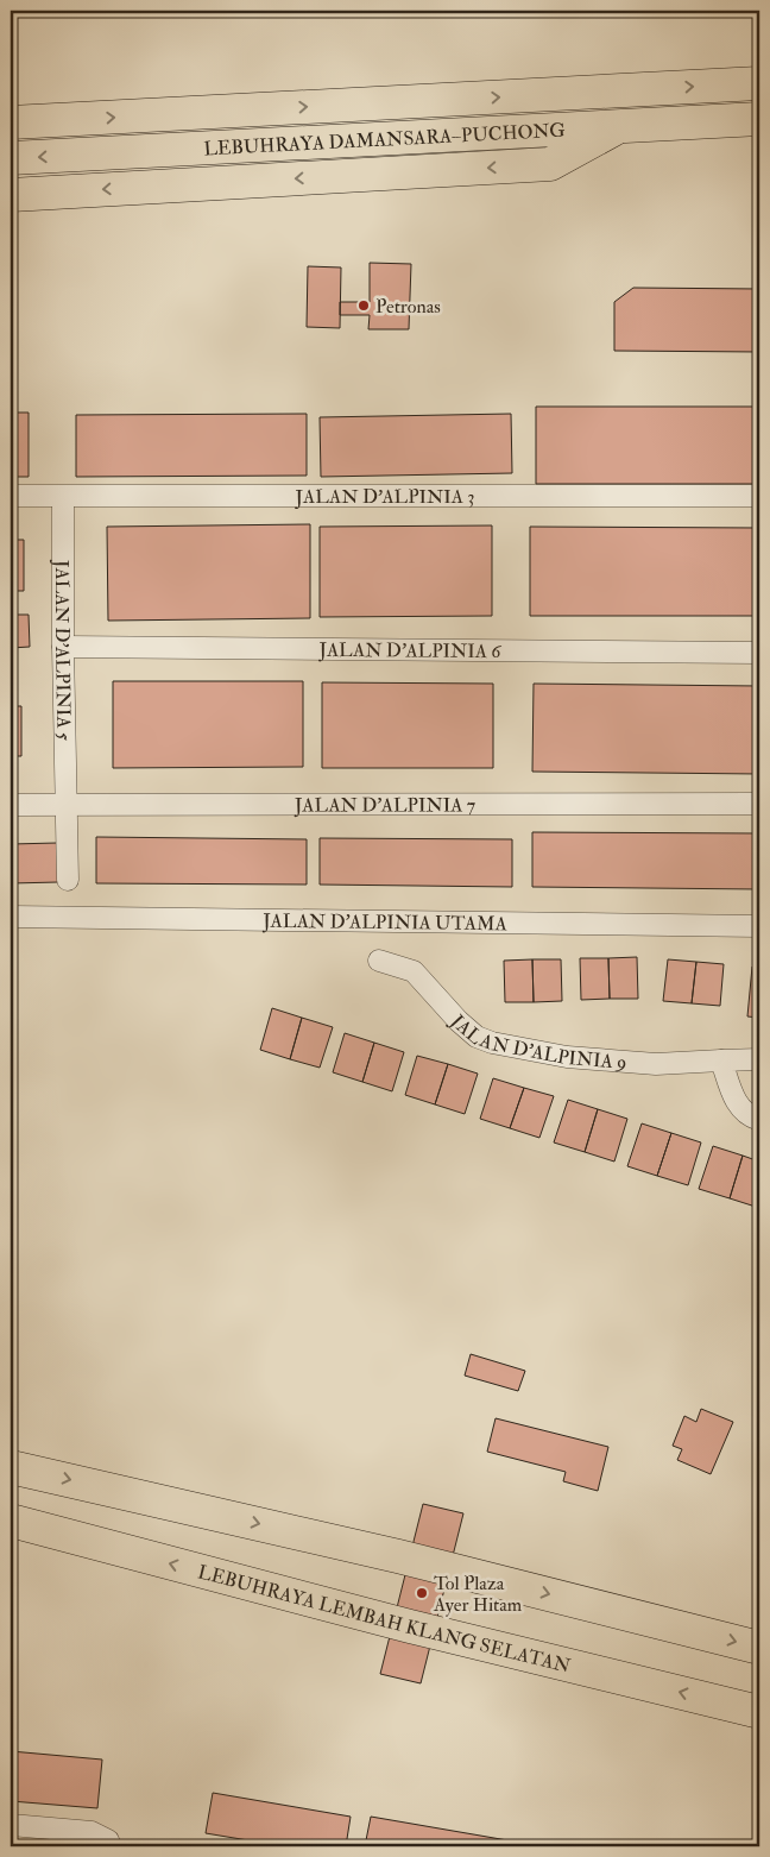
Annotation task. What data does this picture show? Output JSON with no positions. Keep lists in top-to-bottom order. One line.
{"streets":{"highway":["LEBUHRAYA DAMANSARA–PUCHONG","LEBUHRAYA LEMBAH KLANG SELATAN"],"street":["JALAN D'ALPINIA 3","JALAN D'ALPINIA 5","JALAN D'ALPINIA 6","JALAN D'ALPINIA 7","JALAN D'ALPINIA UTAMA","JALAN D'ALPINIA 9"]},"crossings":[["JALAN D'ALPINIA 3","JALAN D'ALPINIA 5"],["JALAN D'ALPINIA 5","JALAN D'ALPINIA 6"],["JALAN D'ALPINIA 5","JALAN D'ALPINIA 7"]],"places":["Petronas","Tol Plaza Ayer Hitam"]}
